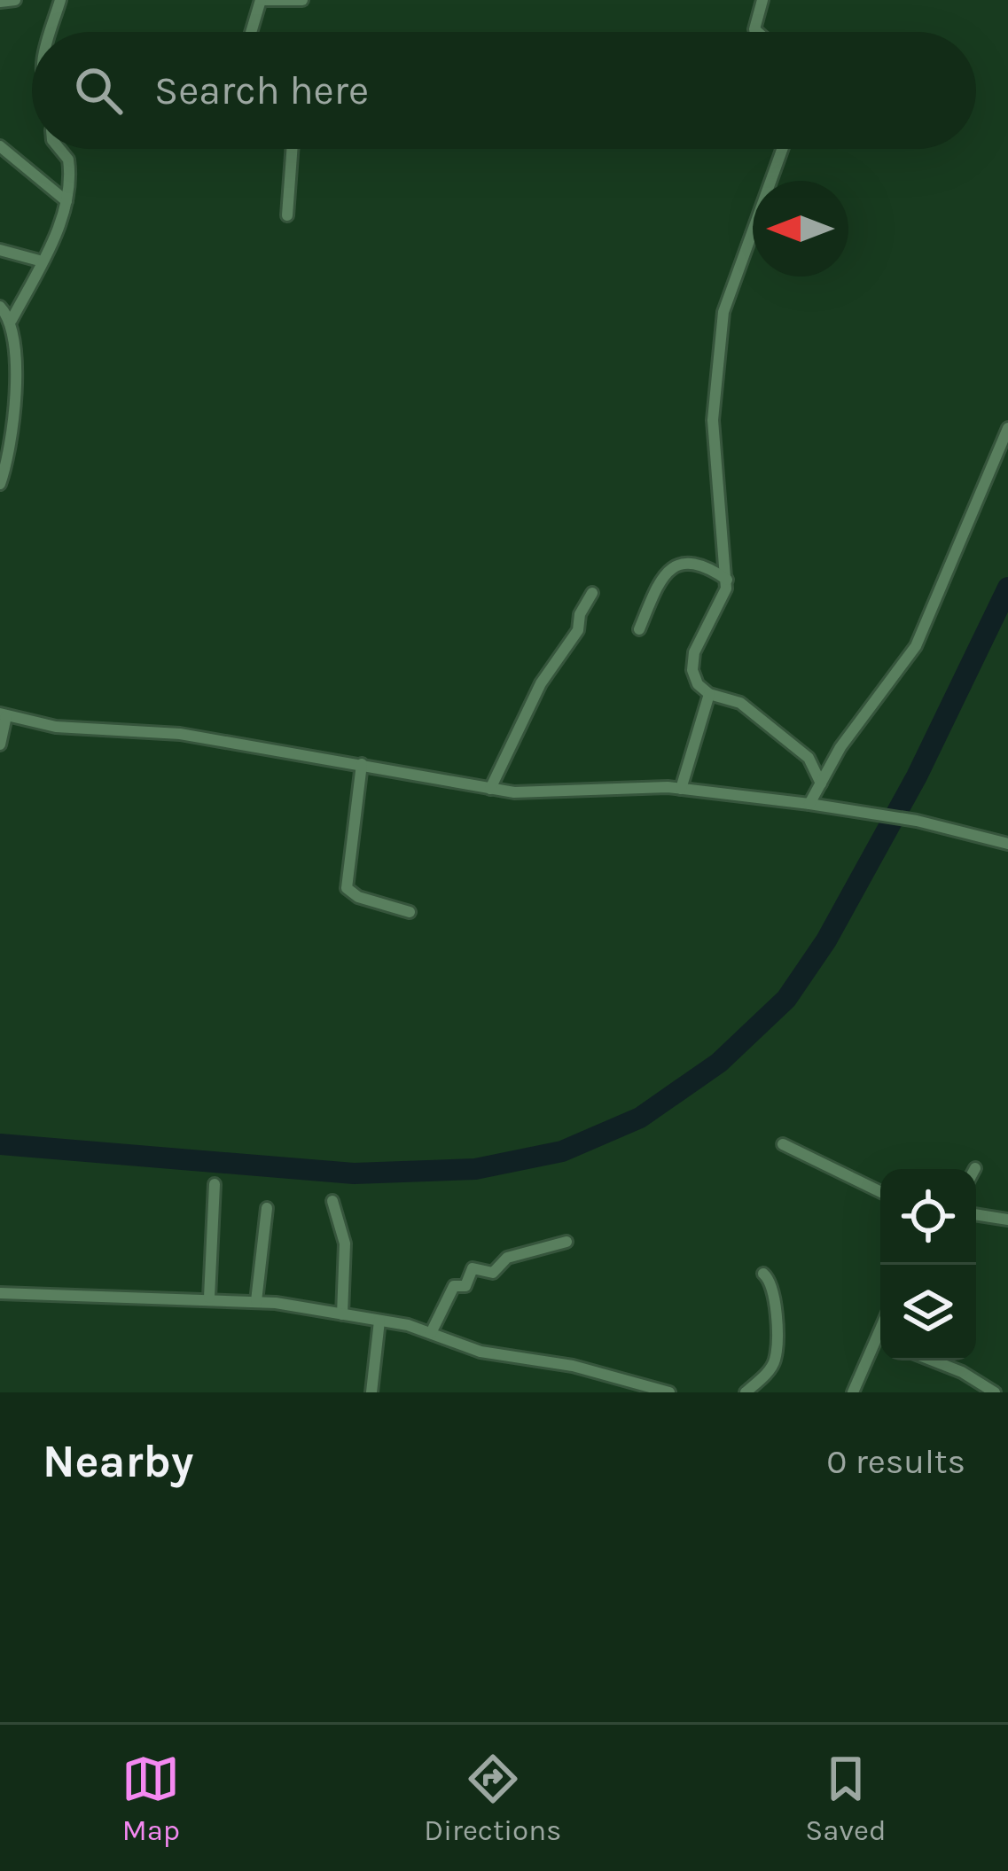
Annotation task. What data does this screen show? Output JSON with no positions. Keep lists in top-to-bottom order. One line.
{"north":"left","page":{"search":"Search here","heading":["Nearby","0 results"],"nav":["Map","Directions","Saved"]}}
